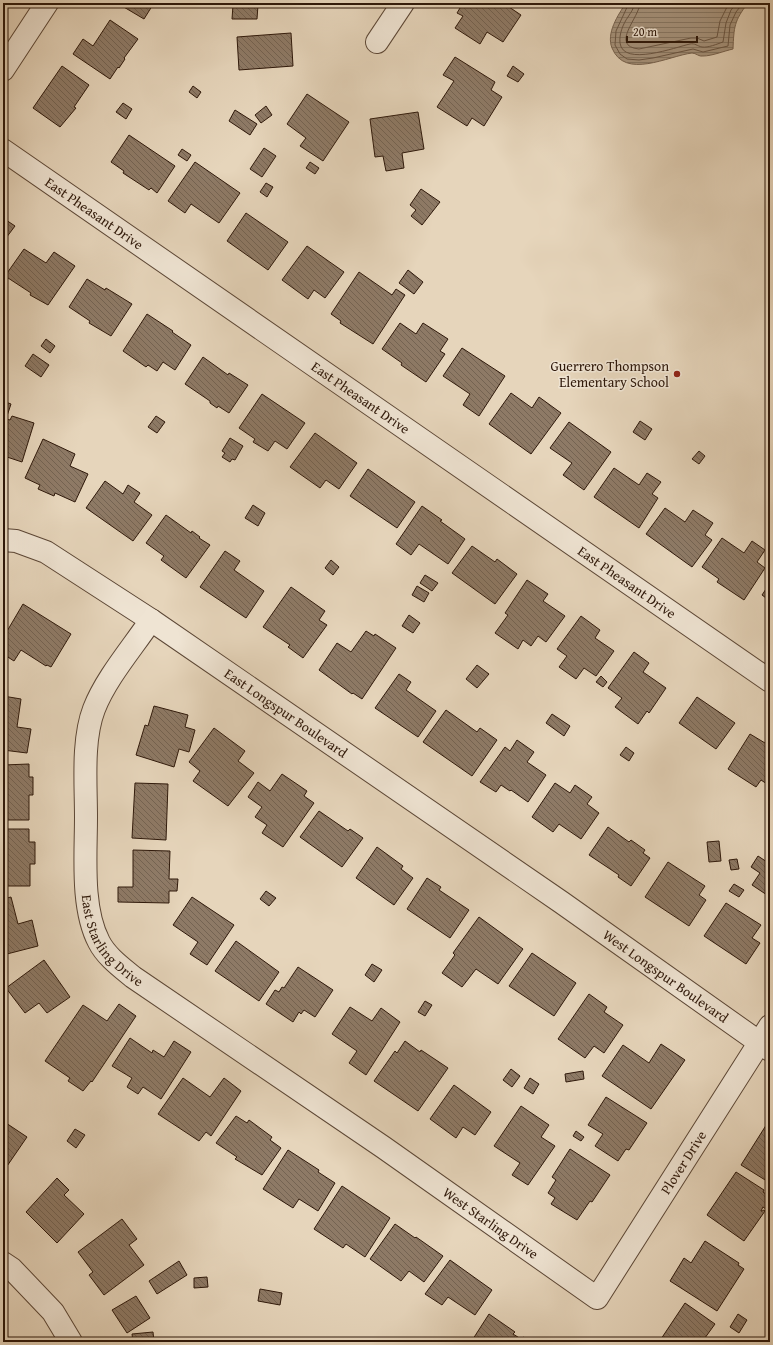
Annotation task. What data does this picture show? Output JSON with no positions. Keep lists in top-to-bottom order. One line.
{"streets":{"street":["East Pheasant Drive","East Longspur Boulevard","East Starling Drive","West Longspur Boulevard","Plover Drive","West Starling Drive"]},"crossings":[["East Longspur Boulevard","East Starling Drive"],["East Longspur Boulevard","West Longspur Boulevard"],["East Starling Drive","West Starling Drive"],["West Longspur Boulevard","Plover Drive"],["Plover Drive","West Starling Drive"]],"places":["Guerrero Thompson Elementary School"],"scale_bar":"20 m"}
